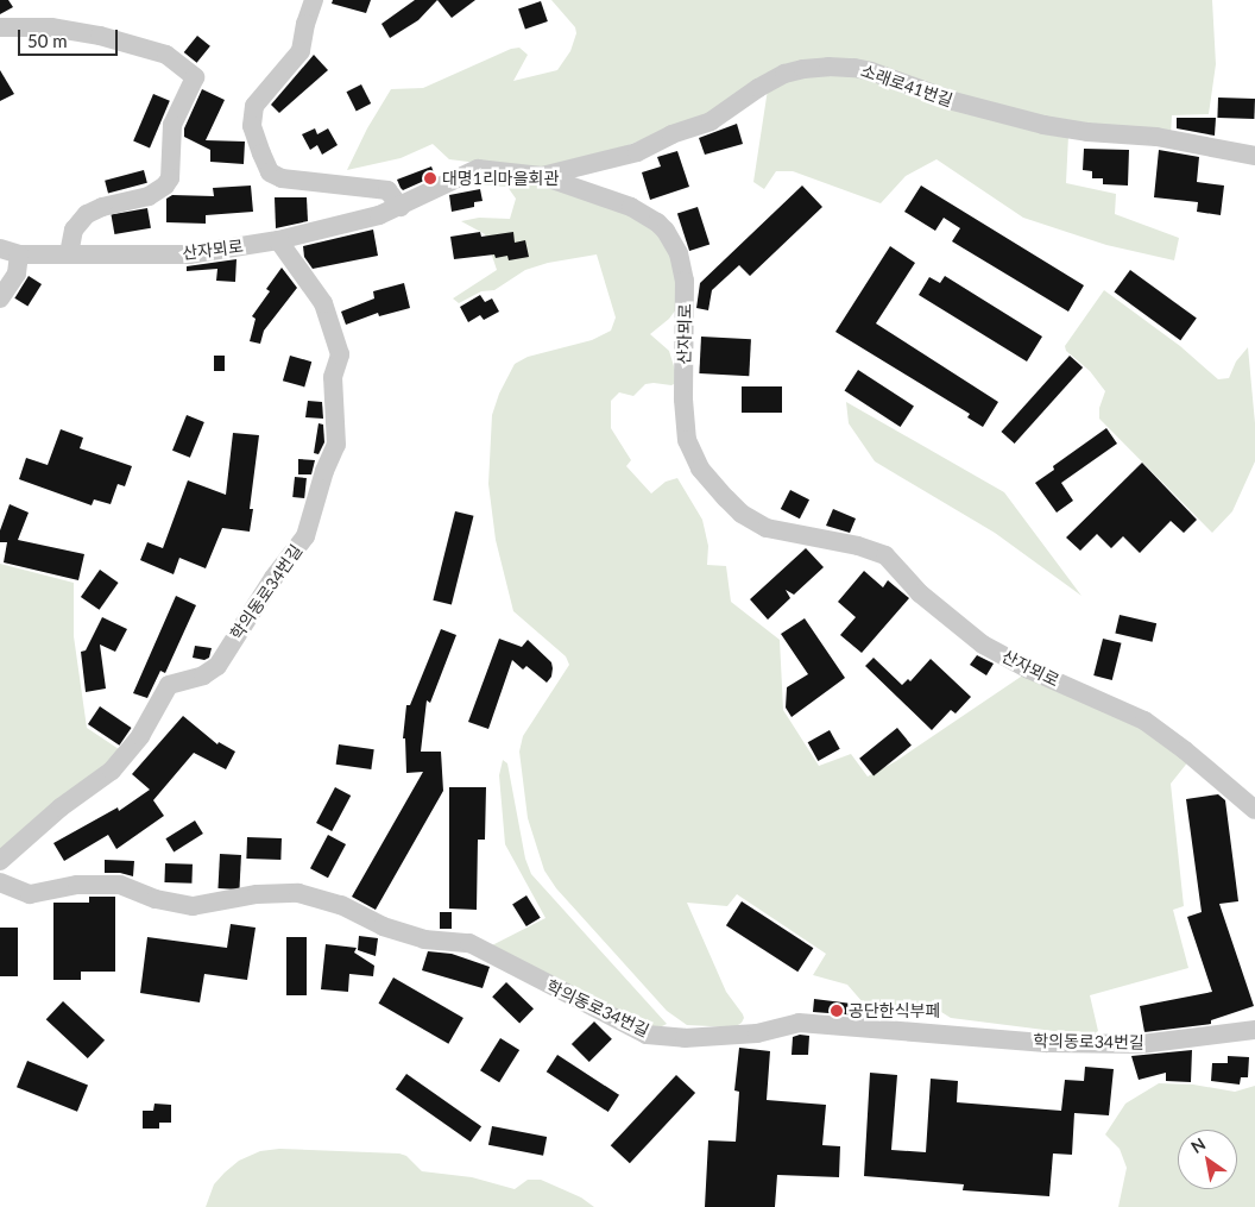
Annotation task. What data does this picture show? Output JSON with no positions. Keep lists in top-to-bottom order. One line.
{"streets":{"street":["소래로41번길","산자뫼로","학의동로34번길"]},"crossings":[["소래로41번길","산자뫼로"],["산자뫼로","학의동로34번길"]],"places":["대명1리마을회관","공단한식부페"],"scale_bar":"50 m","north":"top left"}
